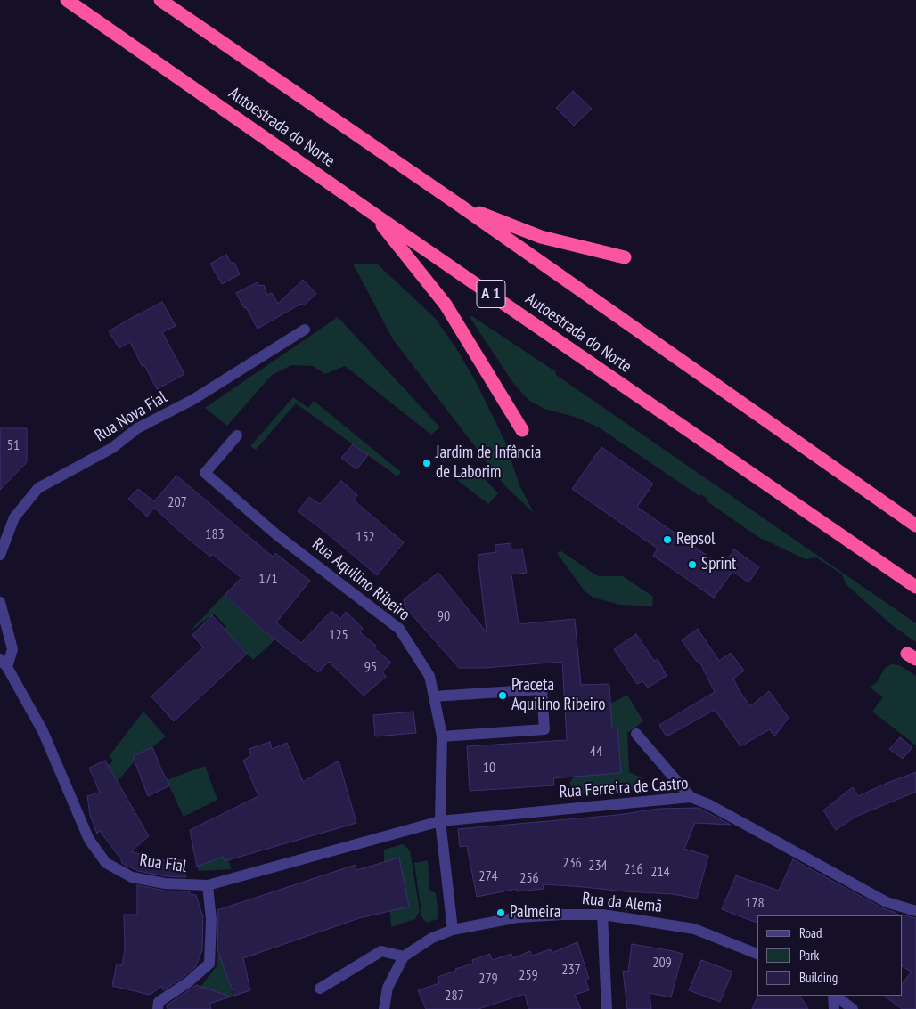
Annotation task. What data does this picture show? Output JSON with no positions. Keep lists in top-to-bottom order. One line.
{"streets":{"highway":["Autoestrada do Norte","A 1"],"street":["Rua Nova Fial","Rua Aquilino Ribeiro","Rua Ferreira de Castro","Rua Fial","Rua da Alemã"]},"crossings":[["Rua Aquilino Ribeiro","Rua Ferreira de Castro"],["Rua Aquilino Ribeiro","Rua Fial"],["Rua Aquilino Ribeiro","Rua da Alemã"],["Rua Ferreira de Castro","Rua Fial"]],"places":["Jardim de Infância de Laborim","Repsol","Sprint","Praceta Aquilino Ribeiro","Palmeira"],"house_numbers":["51","207","183","152","171","90","125","95","44","10","236","234","216","214","274","256","178","209","237","259","279","287"],"legend":["Road","Park","Building"]}
